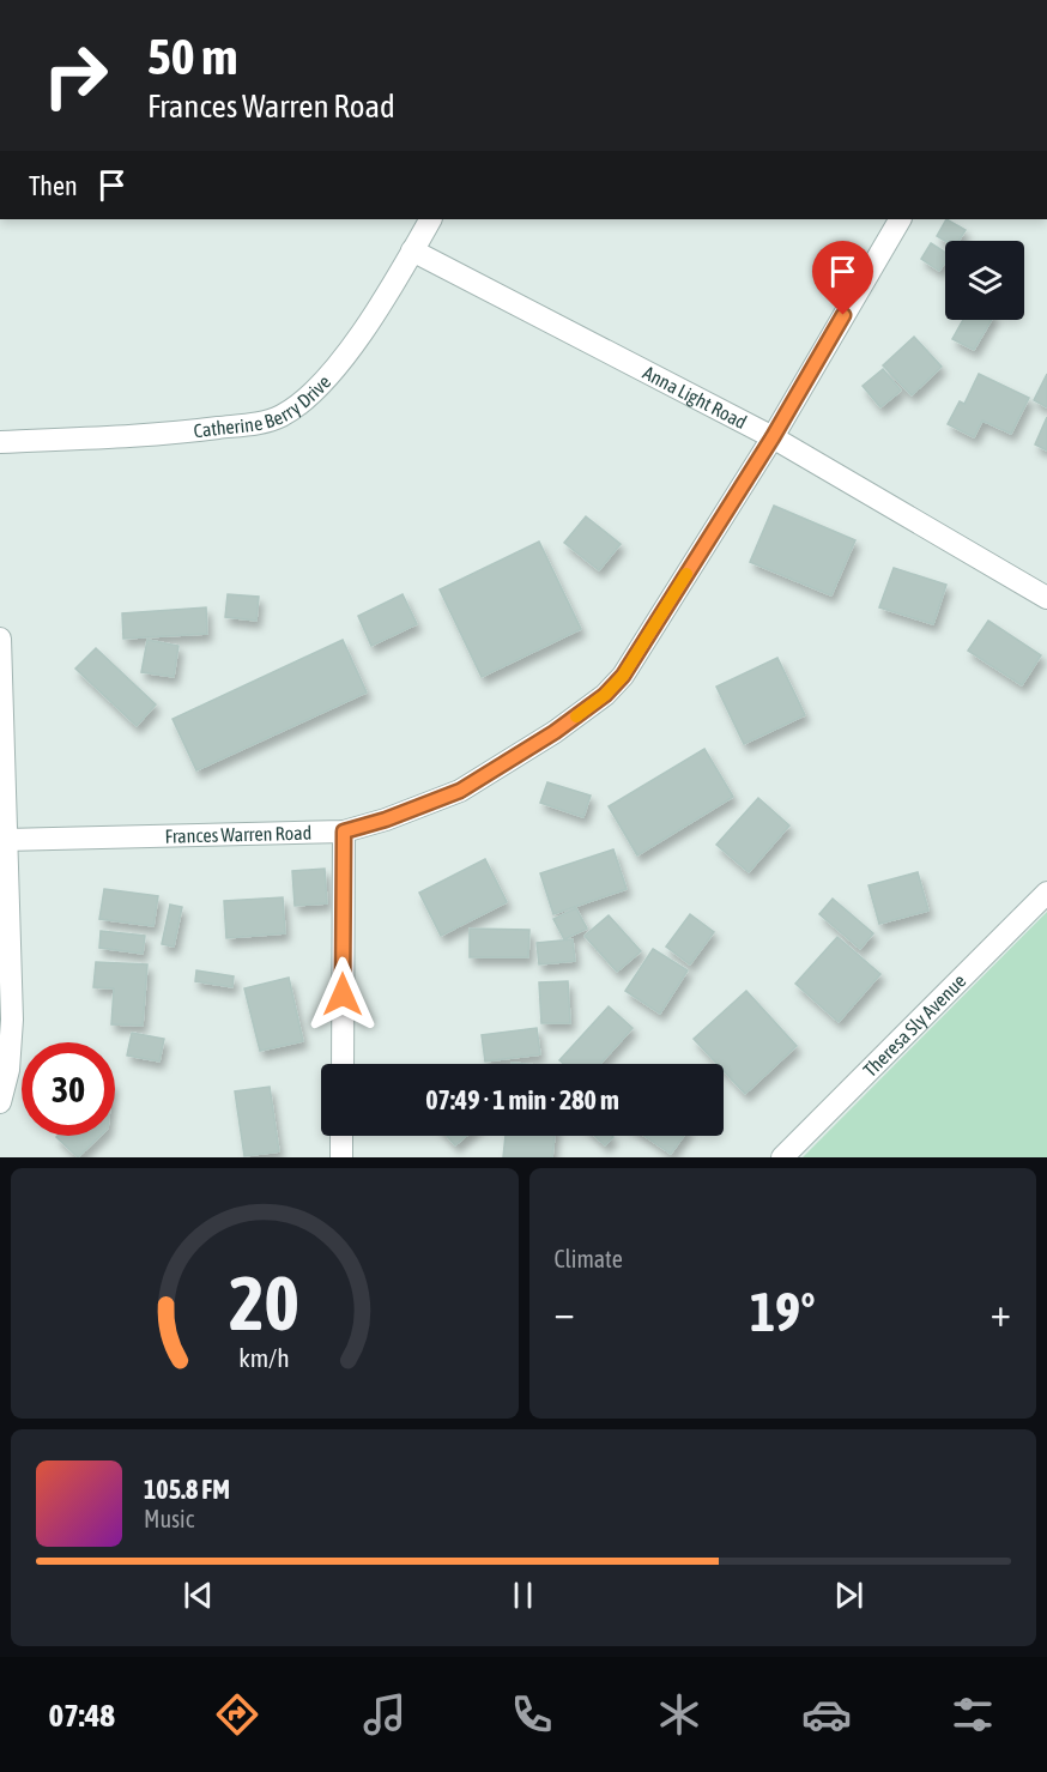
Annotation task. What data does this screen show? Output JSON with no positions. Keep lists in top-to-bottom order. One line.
{"streets":{"street":["Anna Light Road","Catherine Berry Drive","Frances Warren Road","Theresa Sly Avenue"]},"crossings":[["Anna Light Road","Catherine Berry Drive"],["Anna Light Road","Frances Warren Road"]],"page":{"turn":["50 m","Frances Warren Road"],"then":"Then","limit":"30","trip":"07:49 · 1 min · 280 m","tile":"Climate","heat":["−","19°","+"],"song":["105.8 FM","Music"],"tabs":"07:48","gauge":["20","km/h"]}}
